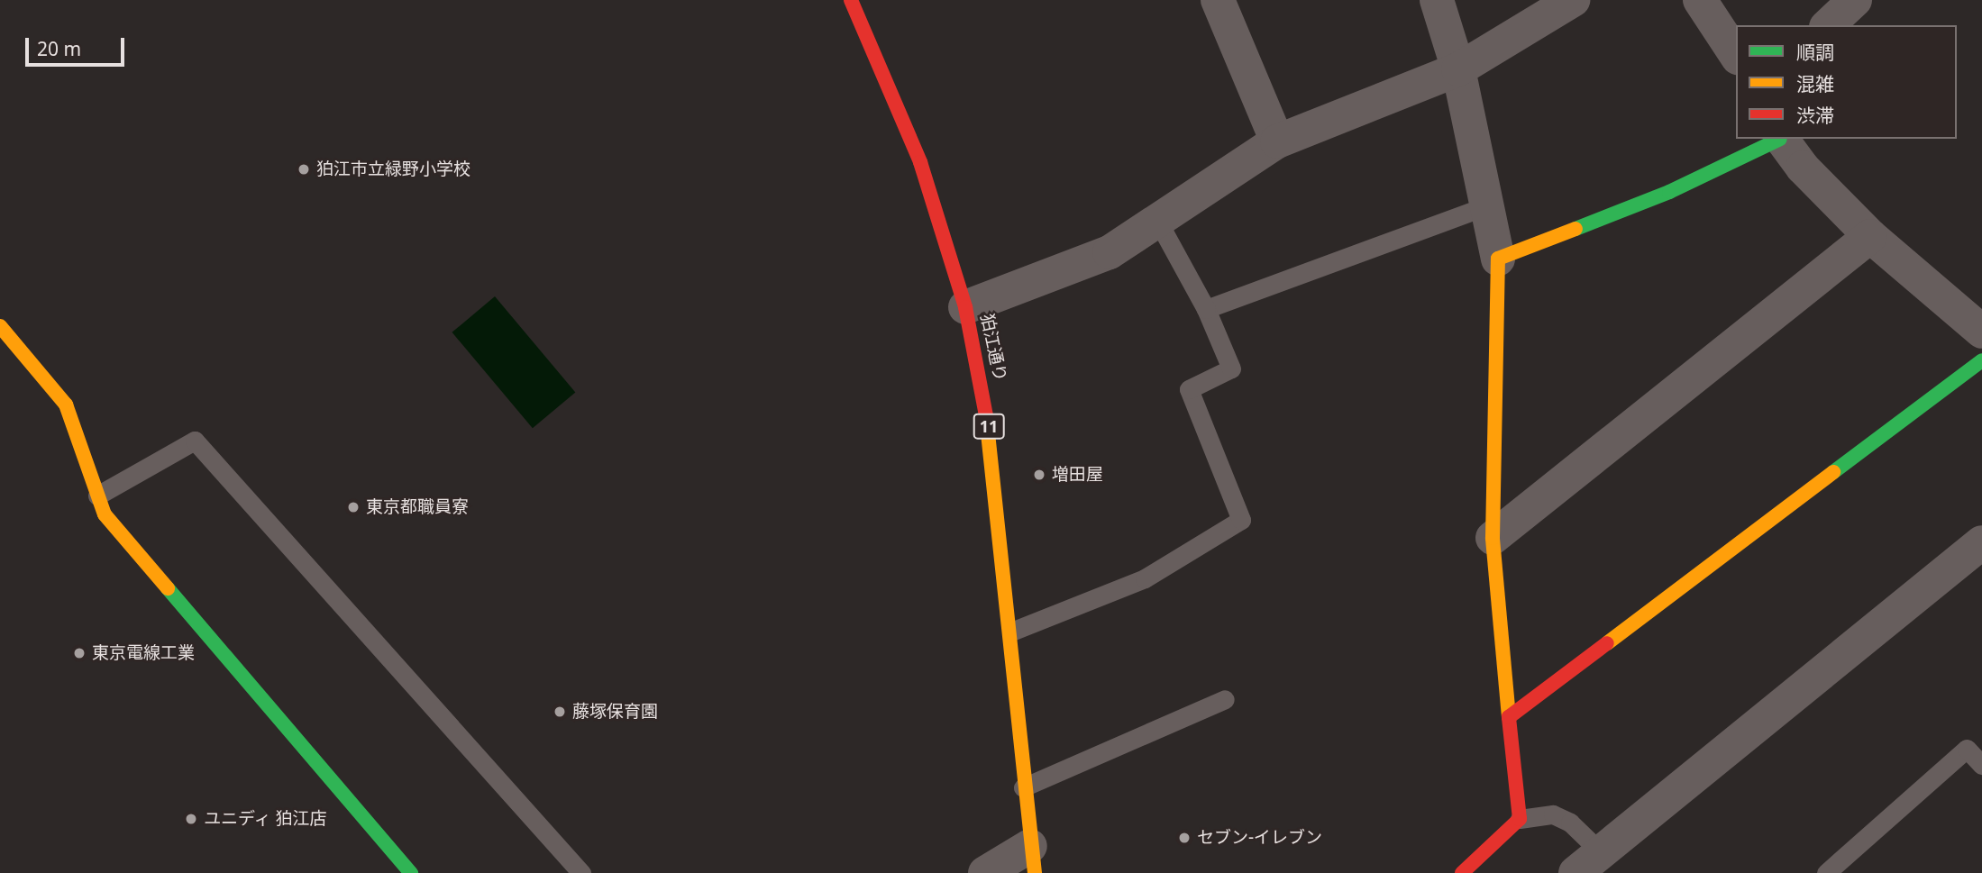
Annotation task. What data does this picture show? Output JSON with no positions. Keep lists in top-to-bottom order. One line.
{"streets":{"street":["狛江通り","11"]},"places":["狛江市立緑野小学校","増田屋","東京都職員寮","東京電線工業","藤塚保育園","ユニディ 狛江店","セブン-イレブン"],"legend":["順調","混雑","渋滞"],"scale_bar":"20 m"}
